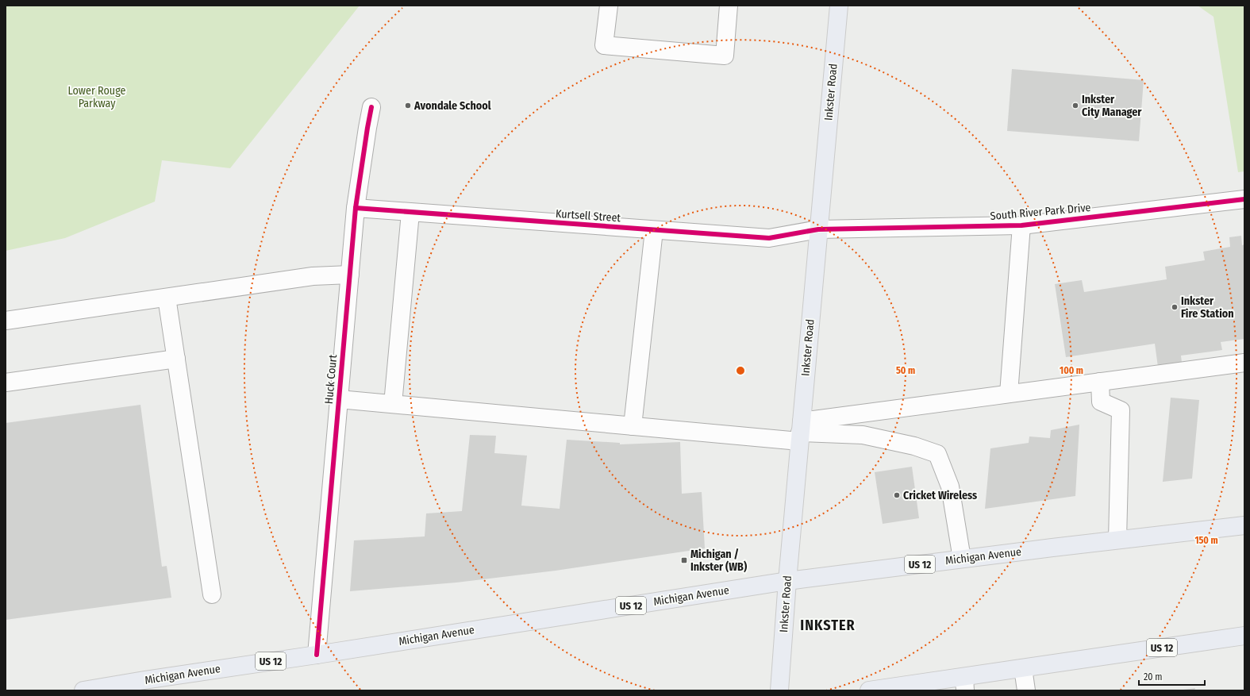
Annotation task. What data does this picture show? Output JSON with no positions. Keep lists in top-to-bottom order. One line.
{"streets":{"main road":["Inkster Road","Michigan Avenue","US 12"],"street":["South River Park Drive","Kurtsell Street","Huck Court"]},"crossings":[["Inkster Road","South River Park Drive"],["Inkster Road","Kurtsell Street"],["Inkster Road","Michigan Avenue"],["South River Park Drive","Kurtsell Street"],["Kurtsell Street","Huck Court"],["Huck Court","Michigan Avenue"]],"districts":["INKSTER"],"parks":["Lower Rouge Parkway"],"places":{"other":["Avondale School","Inkster City Manager","Inkster Fire Station","Cricket Wireless"],"transit":["Michigan / Inkster (WB)"]},"scale_bar":"20 m","rings":["50 m","100 m","150 m"]}
